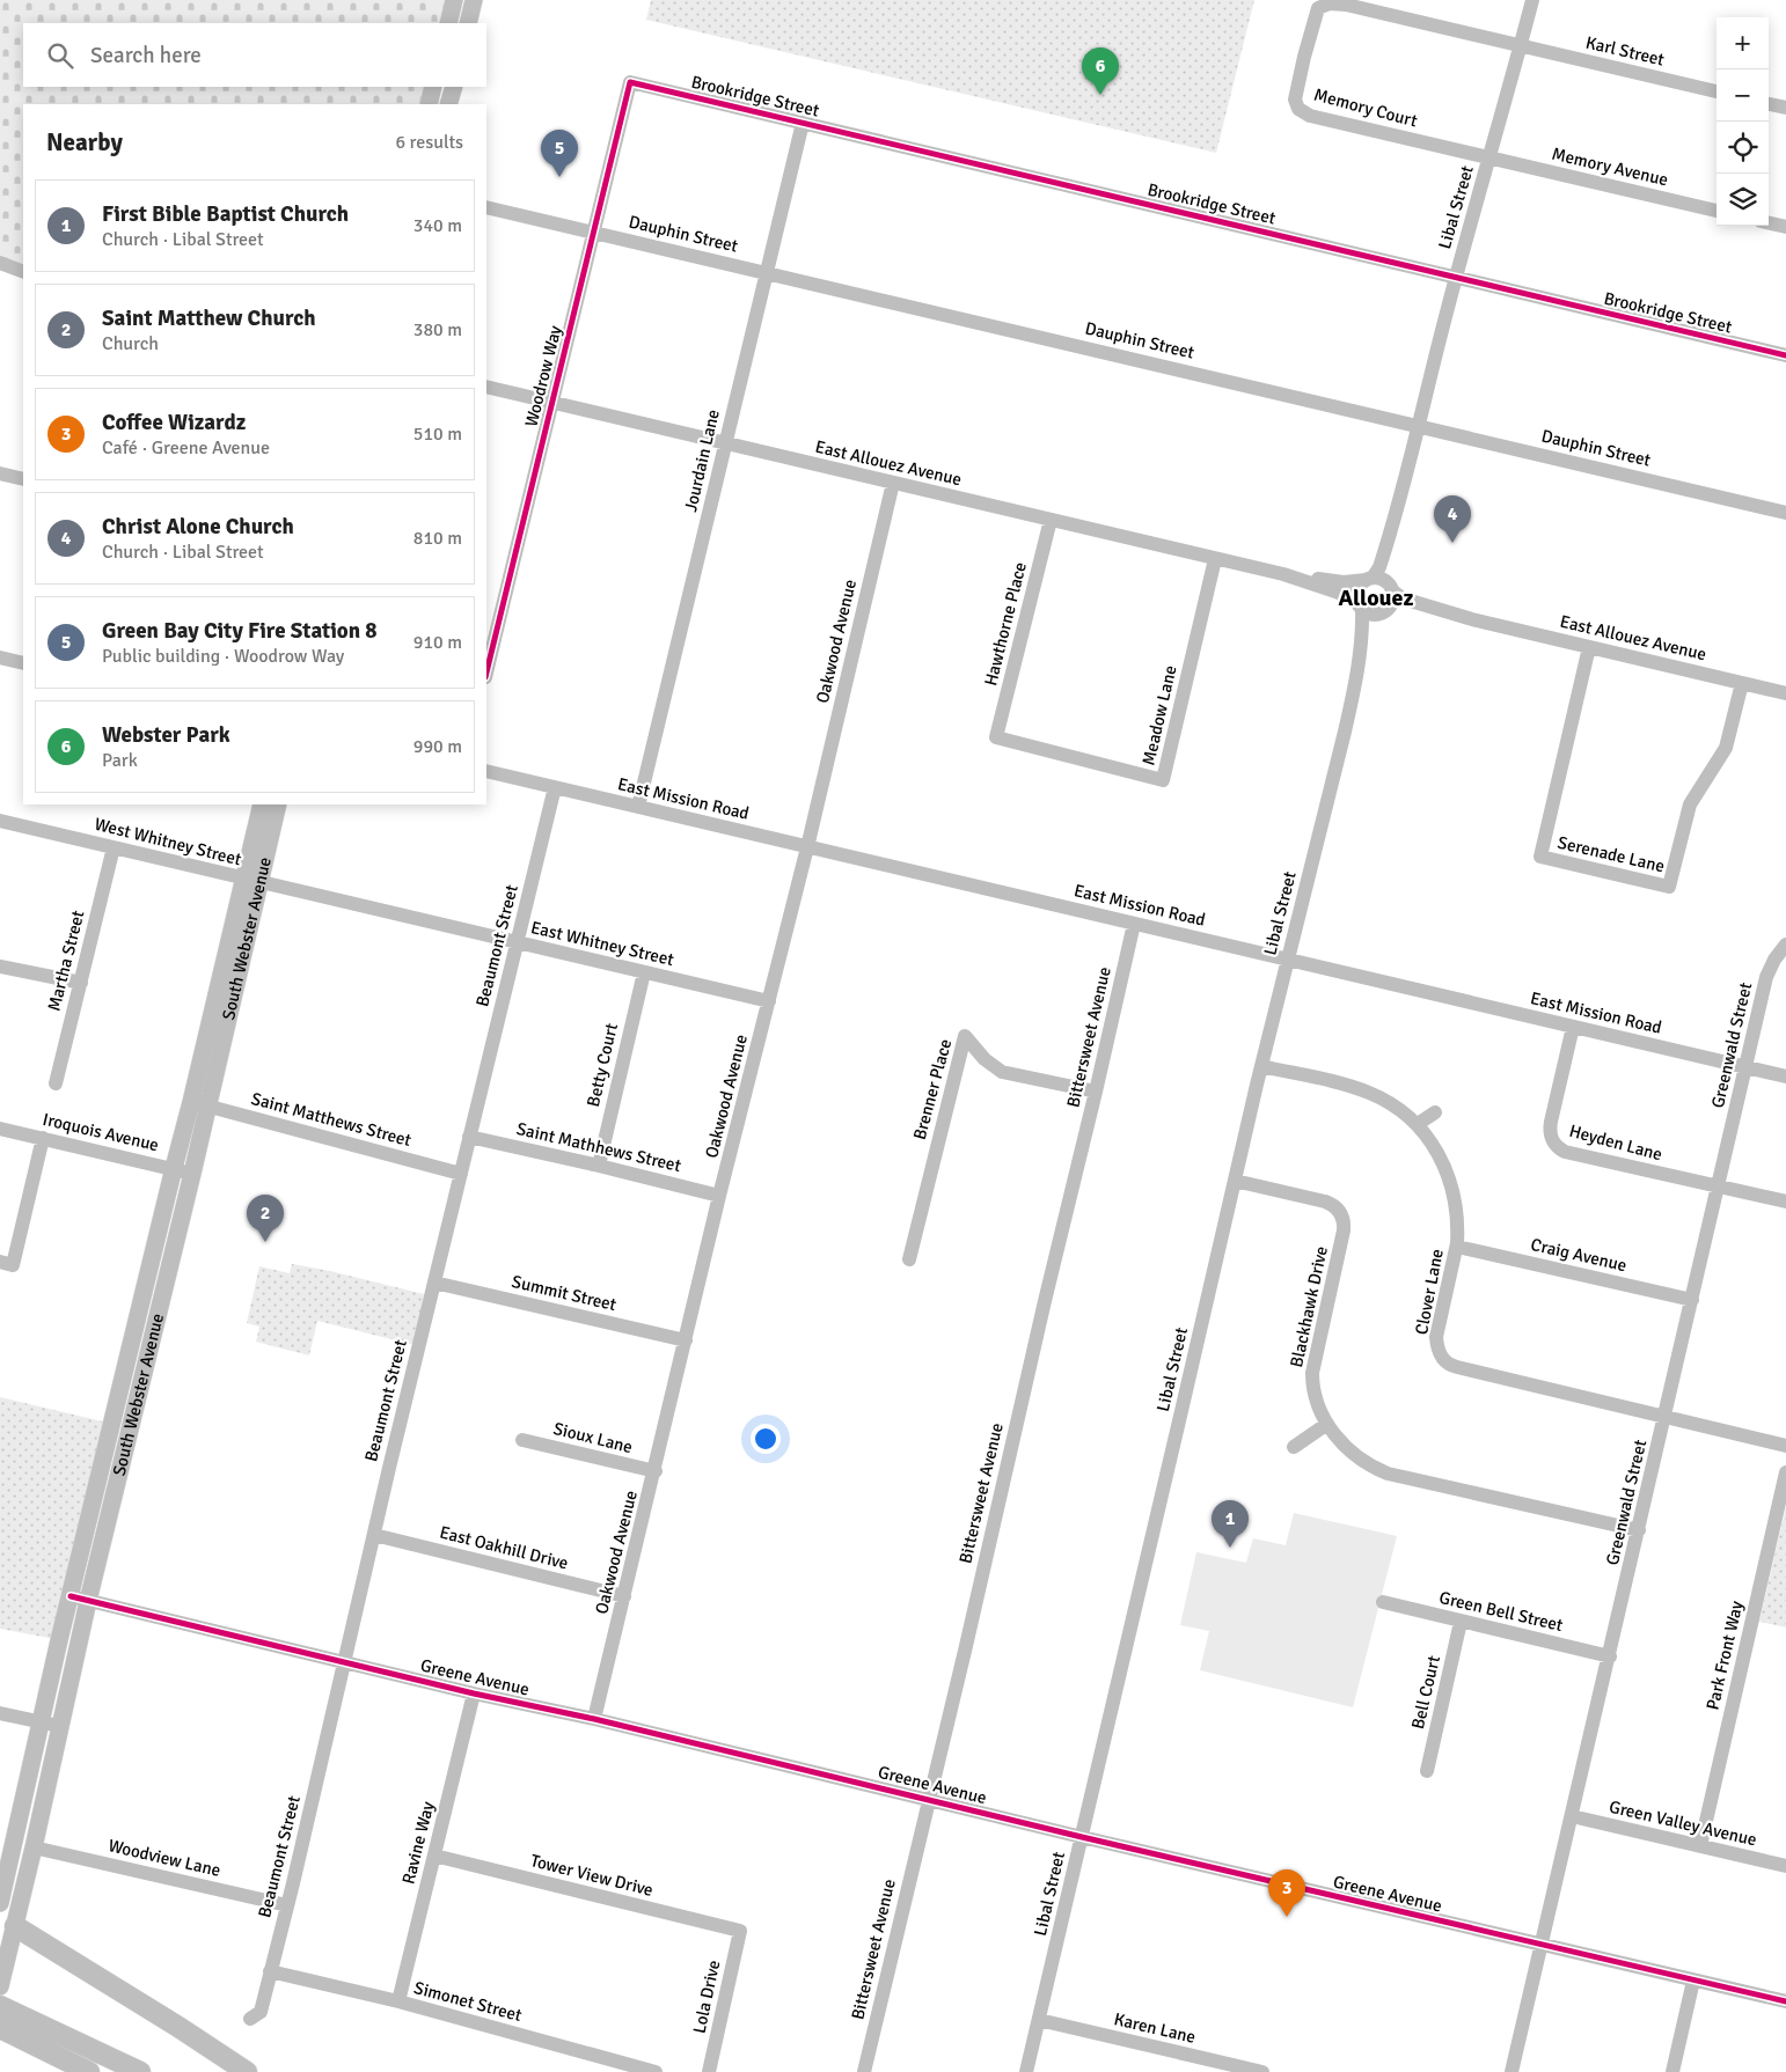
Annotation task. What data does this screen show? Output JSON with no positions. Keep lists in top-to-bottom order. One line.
{"streets":{"main road":["South Webster Avenue"],"street":["Karl Street","Brookridge Street","Memory Court","Memory Avenue","Libal Street","Dauphin Street","Woodrow Way","Jourdain Lane","East Allouez Avenue","Hawthorne Place","Oakwood Avenue","Meadow Lane","East Mission Road","West Whitney Street","Serenade Lane","East Whitney Street","Beaumont Street","Martha Street","Bittersweet Avenue","Greenwald Street","Betty Court","Brenner Place","Saint Matthews Street","Iroquois Avenue","Heyden Lane","Saint Mathhews Street","Craig Avenue","Clover Lane","Summit Street","Blackhawk Drive","Sioux Lane","East Oakhill Drive","Green Bell Street","Park Front Way","Greene Avenue","Bell Court","Green Valley Avenue","Ravine Way","Woodview Lane","Tower View Drive","Lola Drive","Simonet Street","Karen Lane"]},"crossings":[["Karl Street","Memory Court"],["Karl Street","Libal Street"],["Brookridge Street","Libal Street"],["Brookridge Street","Woodrow Way"],["Brookridge Street","Jourdain Lane"],["Memory Court","Memory Avenue"],["Memory Court","Libal Street"],["Memory Avenue","Libal Street"],["Libal Street","Dauphin Street"],["Libal Street","East Allouez Avenue"],["Libal Street","East Mission Road"],["Libal Street","Clover Lane"],["Libal Street","Blackhawk Drive"],["Libal Street","Greene Avenue"],["Libal Street","Karen Lane"],["Dauphin Street","Woodrow Way"],["Dauphin Street","Jourdain Lane"],["Woodrow Way","East Allouez Avenue"],["Jourdain Lane","East Allouez Avenue"],["Jourdain Lane","East Mission Road"],["East Allouez Avenue","Hawthorne Place"],["East Allouez Avenue","Oakwood Avenue"],["East Allouez Avenue","Meadow Lane"],["East Allouez Avenue","Serenade Lane"],["Hawthorne Place","Meadow Lane"],["Oakwood Avenue","East Mission Road"],["Oakwood Avenue","East Whitney Street"],["Oakwood Avenue","Saint Mathhews Street"],["Oakwood Avenue","Summit Street"],["Oakwood Avenue","Sioux Lane"],["Oakwood Avenue","East Oakhill Drive"],["Oakwood Avenue","Greene Avenue"],["East Mission Road","Beaumont Street"],["East Mission Road","Bittersweet Avenue"],["East Mission Road","Greenwald Street"],["East Mission Road","Heyden Lane"],["West Whitney Street","South Webster Avenue"],["West Whitney Street","East Whitney Street"],["West Whitney Street","Martha Street"],["South Webster Avenue","East Whitney Street"],["South Webster Avenue","Saint Matthews Street"],["South Webster Avenue","Iroquois Avenue"],["South Webster Avenue","Greene Avenue"],["South Webster Avenue","Woodview Lane"],["East Whitney Street","Beaumont Street"],["East Whitney Street","Betty Court"],["Beaumont Street","Saint Matthews Street"],["Beaumont Street","Saint Mathhews Street"],["Beaumont Street","Summit Street"],["Beaumont Street","East Oakhill Drive"],["Beaumont Street","Greene Avenue"],["Beaumont Street","Woodview Lane"],["Beaumont Street","Simonet Street"],["Bittersweet Avenue","Brenner Place"],["Bittersweet Avenue","Greene Avenue"],["Greenwald Street","Heyden Lane"],["Greenwald Street","Craig Avenue"],["Greenwald Street","Clover Lane"],["Greenwald Street","Blackhawk Drive"],["Greenwald Street","Green Bell Street"],["Greenwald Street","Greene Avenue"],["Greenwald Street","Green Valley Avenue"],["Betty Court","Saint Mathhews Street"],["Craig Avenue","Clover Lane"],["Green Bell Street","Bell Court"],["Park Front Way","Green Valley Avenue"],["Greene Avenue","Ravine Way"],["Ravine Way","Tower View Drive"],["Ravine Way","Simonet Street"],["Tower View Drive","Lola Drive"]],"districts":["Allouez"],"page":{"map_buttons":["+","−"],"search":"Search here","pins":["6","5","4","2","1","3"],"heading":["Nearby","6 results"],"list":[{"mark":"1","name":"First Bible Baptist Church","note":"Church · Libal Street","value":"340 m"},{"mark":"2","name":"Saint Matthew Church","note":"Church","value":"380 m"},{"mark":"3","name":"Coffee Wizardz","note":"Café · Greene Avenue","value":"510 m"},{"mark":"4","name":"Christ Alone Church","note":"Church · Libal Street","value":"810 m"},{"mark":"5","name":"Green Bay City Fire Station 8","note":"Public building · Woodrow Way","value":"910 m"},{"mark":"6","name":"Webster Park","note":"Park","value":"990 m"}]}}
